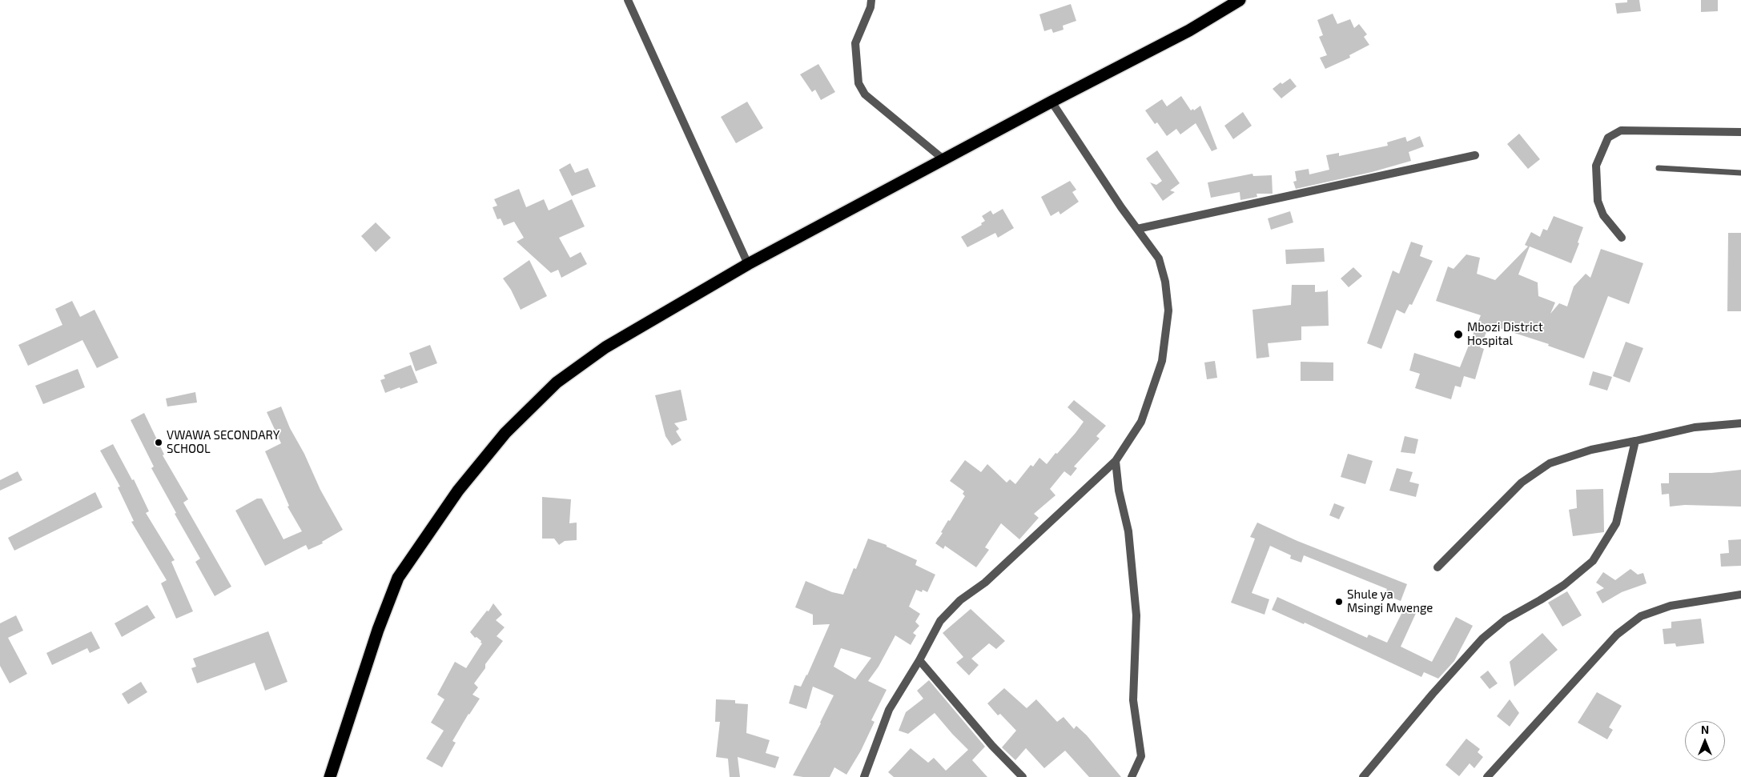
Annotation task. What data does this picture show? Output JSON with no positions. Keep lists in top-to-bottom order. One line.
{"places":["Mbozi District Hospital","VWAWA SECONDARY SCHOOL","Shule ya Msingi Mwenge"],"north":"top"}
